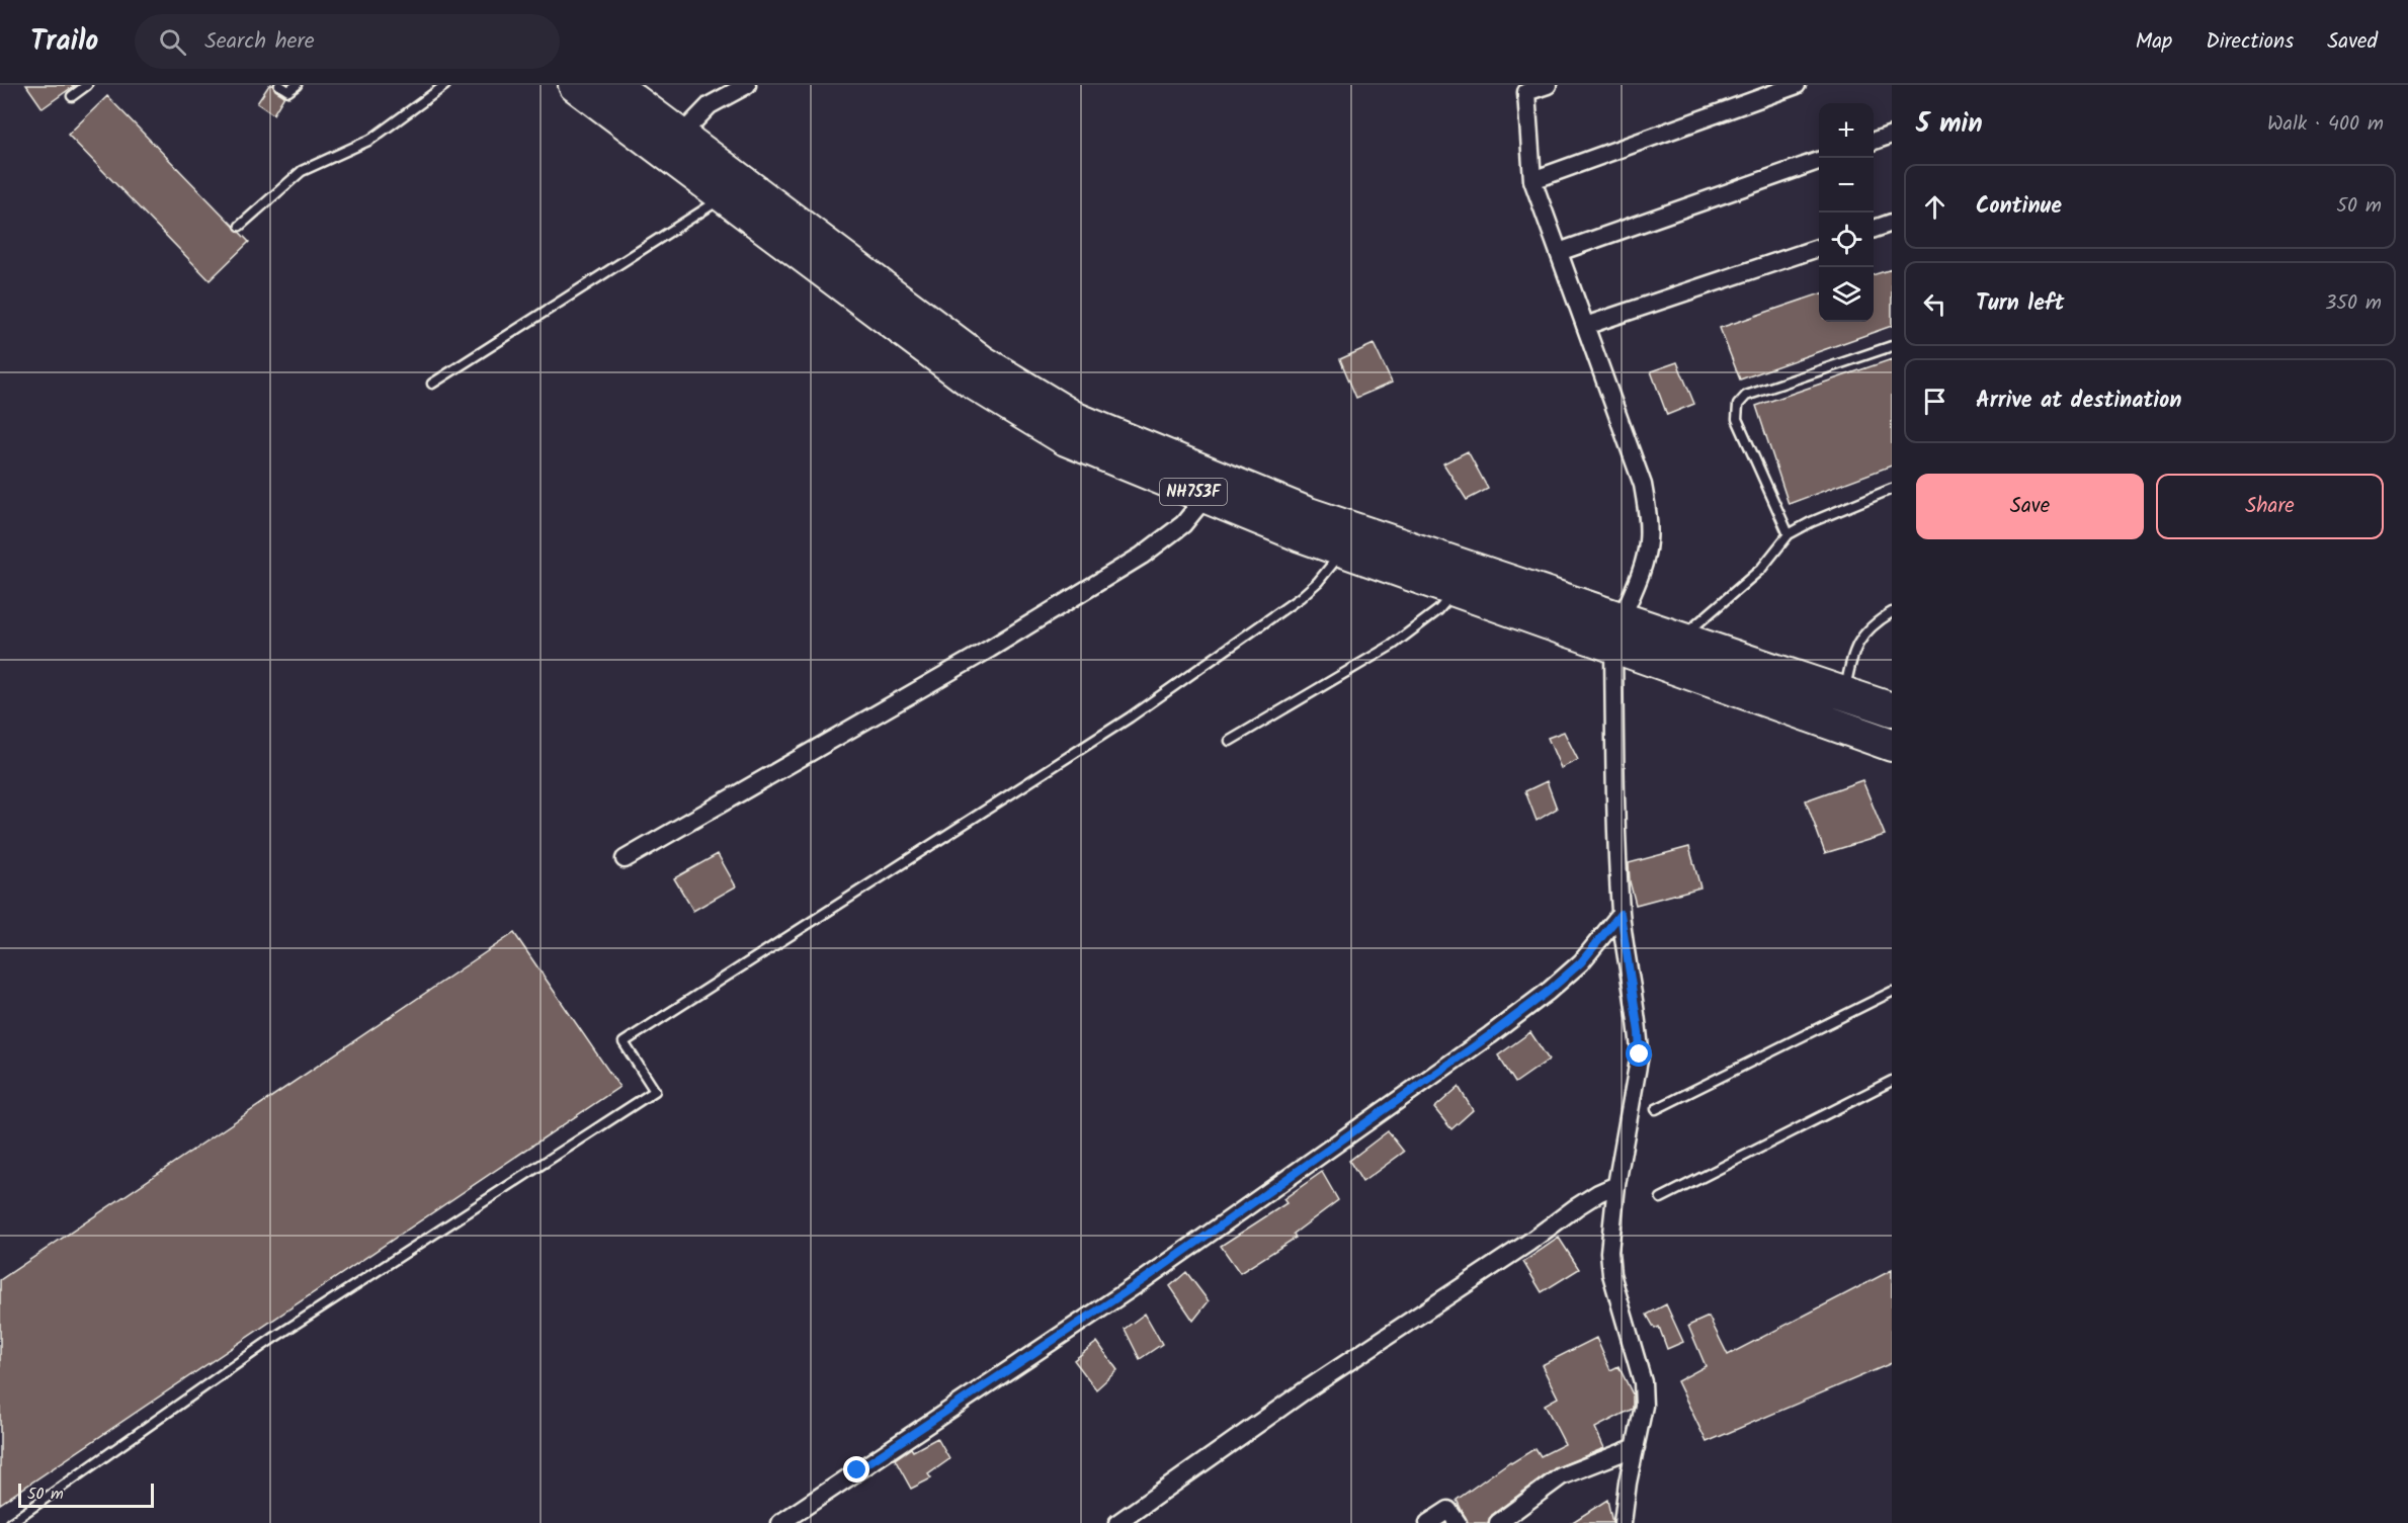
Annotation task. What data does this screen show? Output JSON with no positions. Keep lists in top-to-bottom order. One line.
{"streets":{"highway":["NH753F"]},"scale_bar":"50 m","page":{"header":"Trailo","search":"Search here","nav":["Map","Directions","Saved"],"heading":["5 min","Walk · 400 m"],"map_buttons":["+","−"],"list":[["Continue","50 m"],["Turn left","350 m"],"Arrive at destination"],"buttons":["Save","Share"],"scale":"50 m"}}
